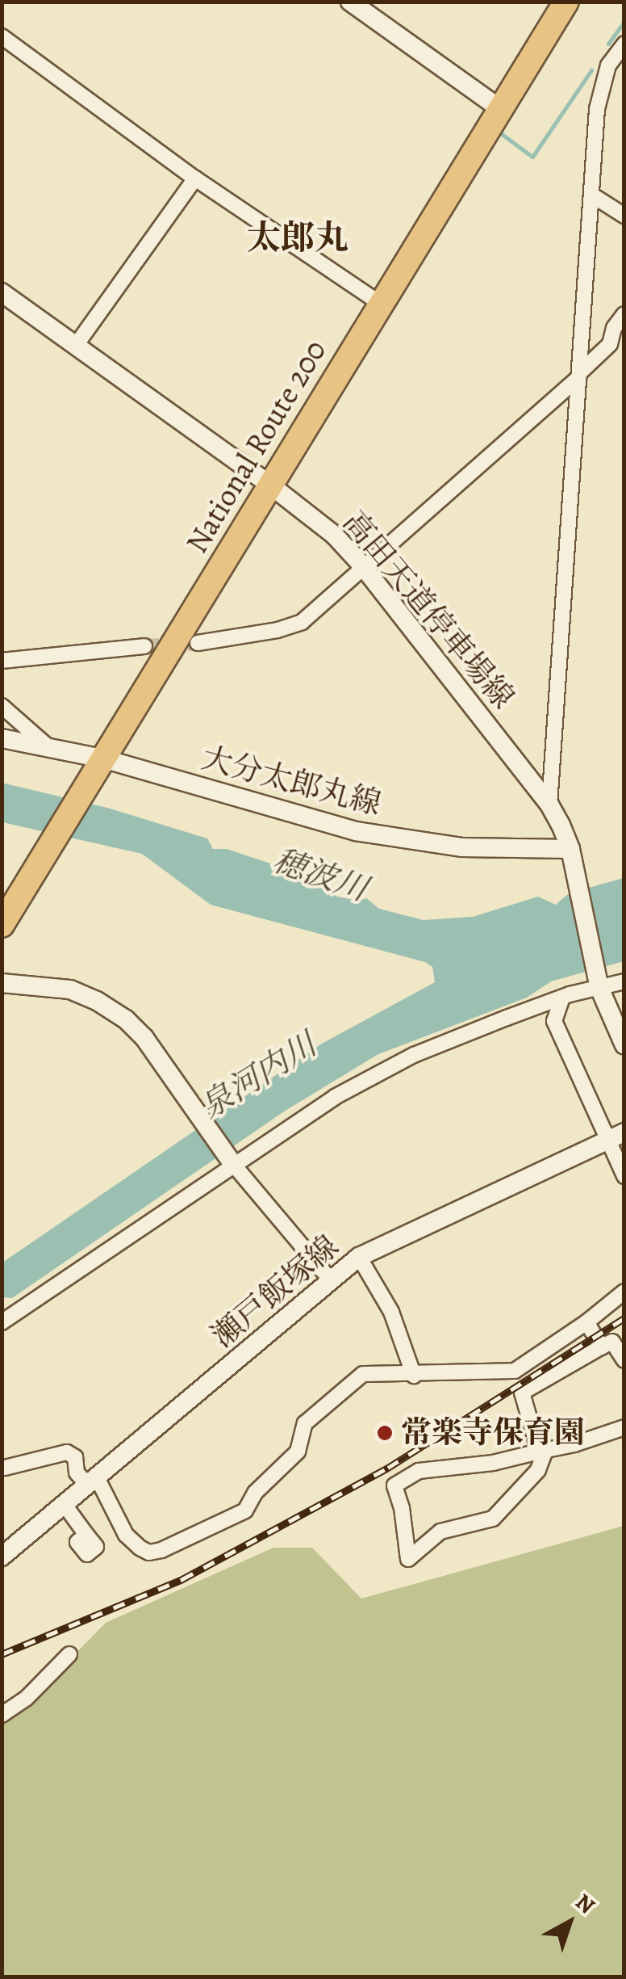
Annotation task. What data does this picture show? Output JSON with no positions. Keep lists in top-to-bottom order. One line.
{"streets":{"highway":["National Route 200"],"main road":["高田天道停車場線","大分太郎丸線","瀬戸飯塚線"]},"crossings":[["National Route 200","高田天道停車場線"],["National Route 200","大分太郎丸線"],["高田天道停車場線","大分太郎丸線"]],"districts":["太郎丸"],"water":["穂波川","泉河内川"],"places":["常楽寺保育園"],"north":"top right"}
